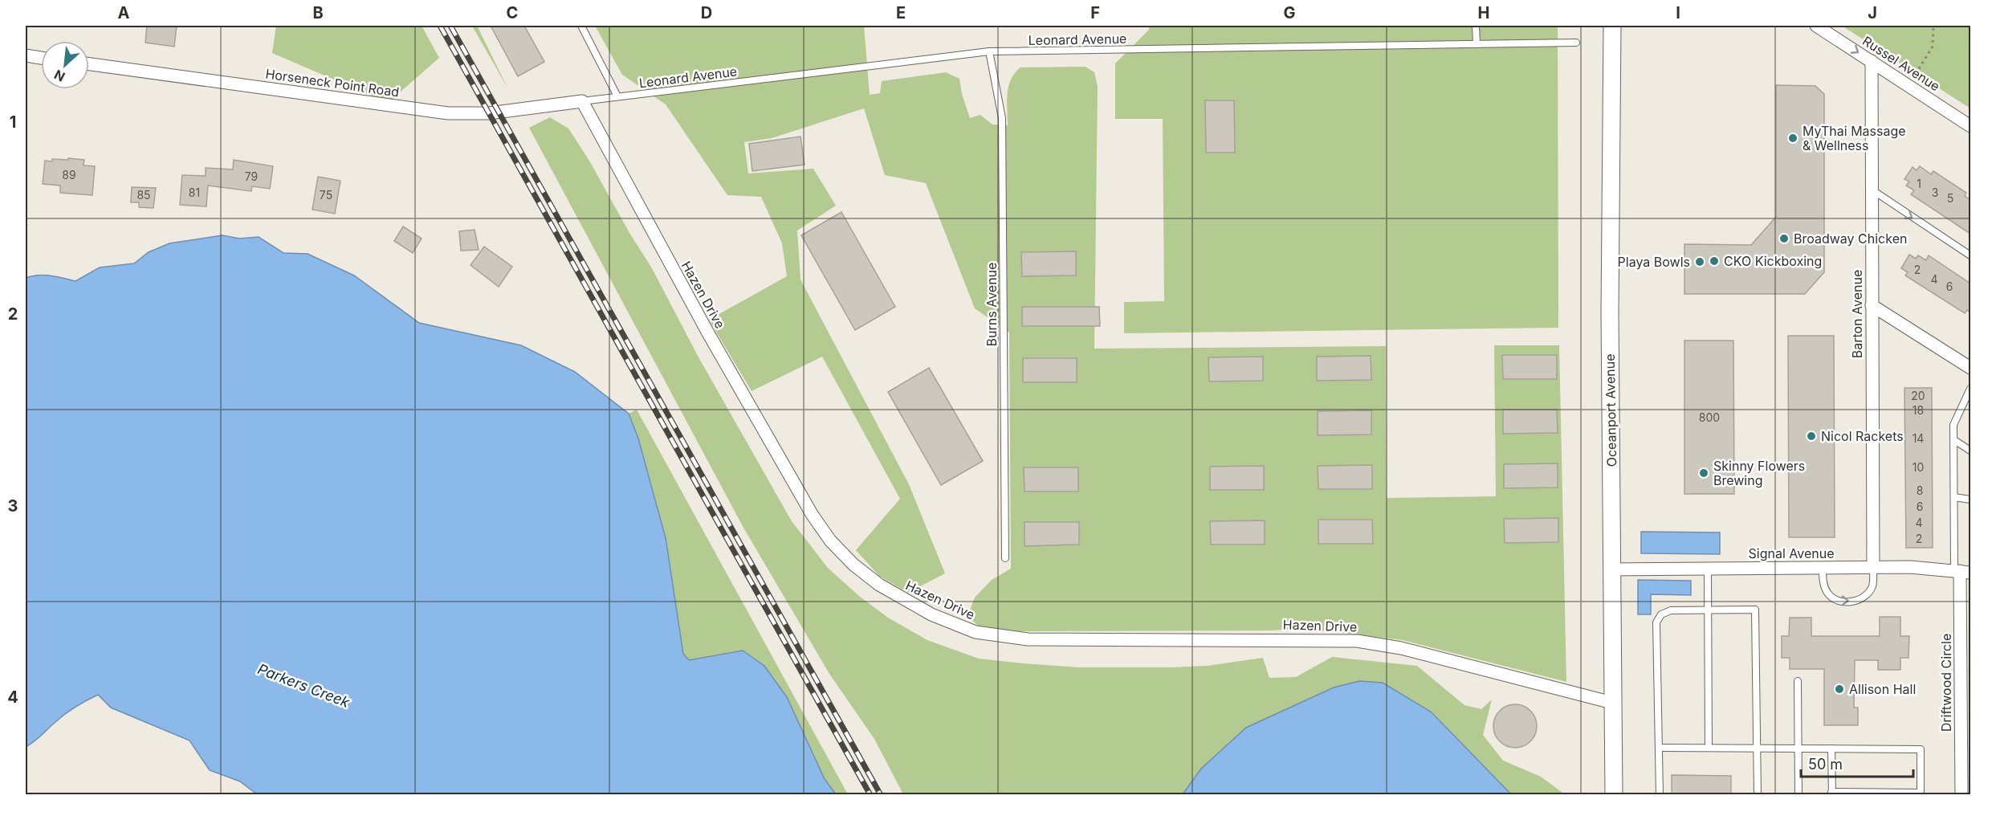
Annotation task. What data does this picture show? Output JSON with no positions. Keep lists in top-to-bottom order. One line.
{"streets":{"main road":["Oceanport Avenue"],"street":["Russel Avenue","Horseneck Point Road","Hazen Drive","Barton Avenue","Signal Avenue","Driftwood Circle"],"lane":["Leonard Avenue","Burns Avenue"]},"crossings":[["Leonard Avenue","Horseneck Point Road"],["Leonard Avenue","Hazen Drive"],["Leonard Avenue","Burns Avenue"],["Russel Avenue","Barton Avenue"],["Horseneck Point Road","Hazen Drive"],["Hazen Drive","Oceanport Avenue"],["Barton Avenue","Signal Avenue"],["Oceanport Avenue","Signal Avenue"],["Signal Avenue","Driftwood Circle"]],"one_way":["Russel Avenue"],"water":["Parkers Creek"],"places":["MyThai Massage & Wellness","Broadway Chicken","CKO Kickboxing","Playa Bowls","Nicol Rackets","Skinny Flowers Brewing","Allison Hall"],"house_numbers":["89","79","1","81","3","85","75","5","2","4","6","20","18","800","14","10","8","6","4","2"],"scale_bar":"50 m","north":"bottom left","grid":{"columns":["A","B","C","D","E","F","G","H","I","J"],"rows":["1","2","3","4"]}}
